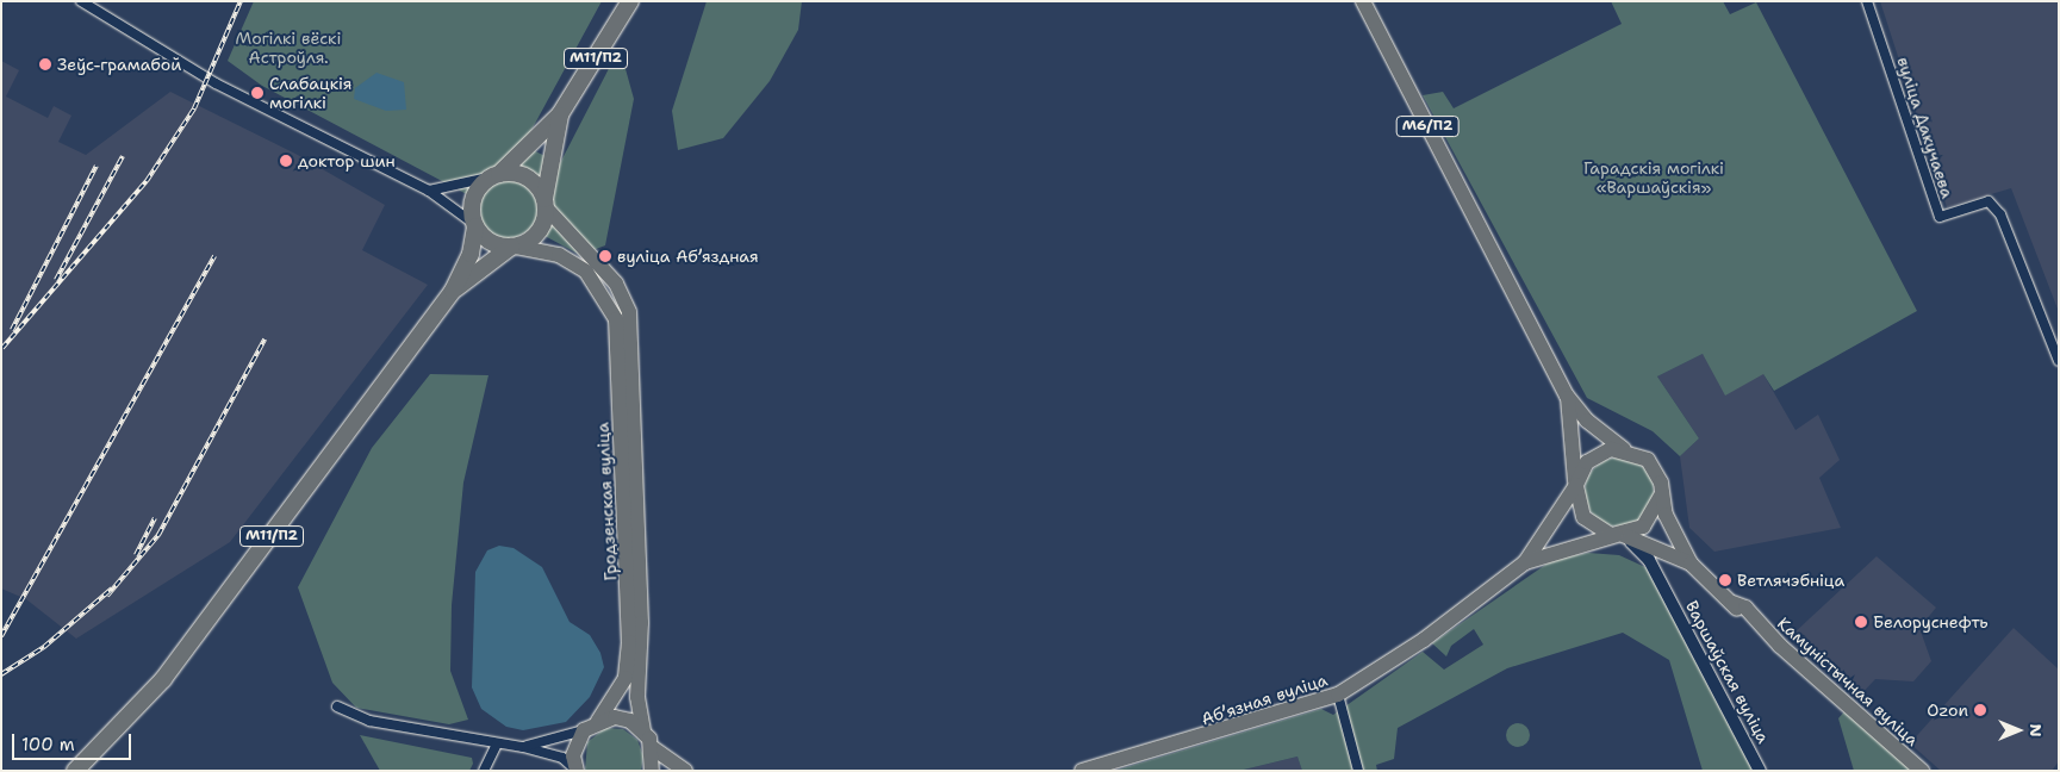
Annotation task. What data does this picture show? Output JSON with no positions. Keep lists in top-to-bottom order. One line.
{"streets":{"highway":["М11/П2"],"main road":["М6/П2","Гродзенская вуліца","Камуністычная вуліца","Абʼязная вуліца"],"street":["вуліца Дакучаева","Варшаўская вуліца"]},"crossings":[["М11/П2","Гродзенская вуліца"],["М6/П2","Варшаўская вуліца"],["М6/П2","Камуністычная вуліца"],["М6/П2","Абʼязная вуліца"],["Варшаўская вуліца","Камуністычная вуліца"],["Варшаўская вуліца","Абʼязная вуліца"],["Камуністычная вуліца","Абʼязная вуліца"]],"parks":["Могілкі вёскі Астроўля.","Гарадскія могілкі «Варшаўскія»"],"places":["Зеўс-грамабой","Слабацкія могілкі","доктор шин","вуліца Абʼяздная","Ветлячэбніца","Белоруснефть","Ozon"],"scale_bar":"100 m","north":"right"}
